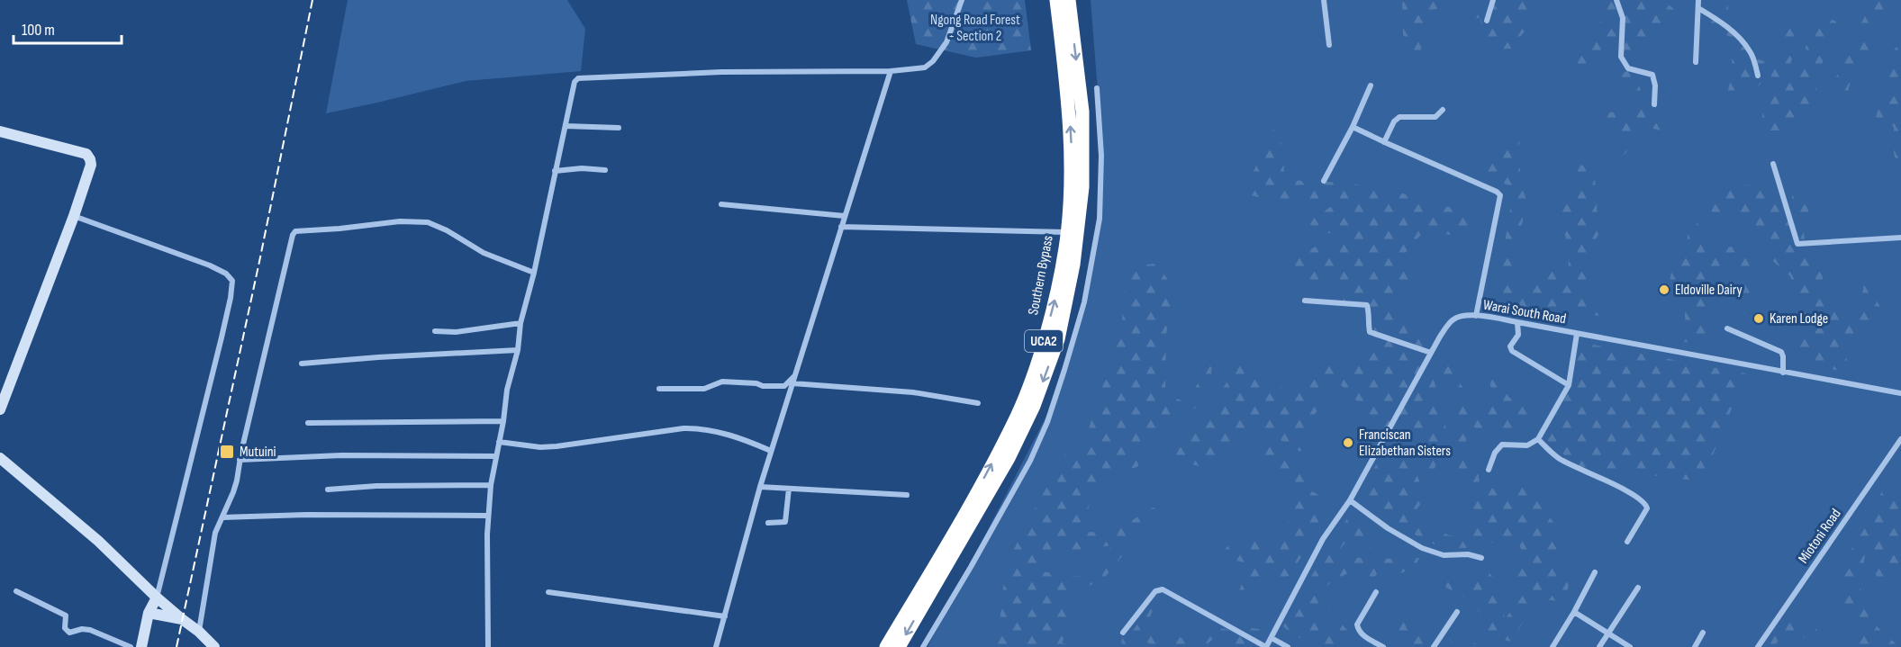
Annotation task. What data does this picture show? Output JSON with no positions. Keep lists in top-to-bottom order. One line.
{"streets":{"highway":["Southern Bypass","UCA2"],"street":["Warai South Road","Miotoni Road"]},"parks":["Ngong Road Forest - Section 2"],"places":{"other":["Eldoville Dairy","Karen Lodge","Franciscan Elizabethan Sisters"],"transit":["Mutuini"]},"scale_bar":"100 m"}
